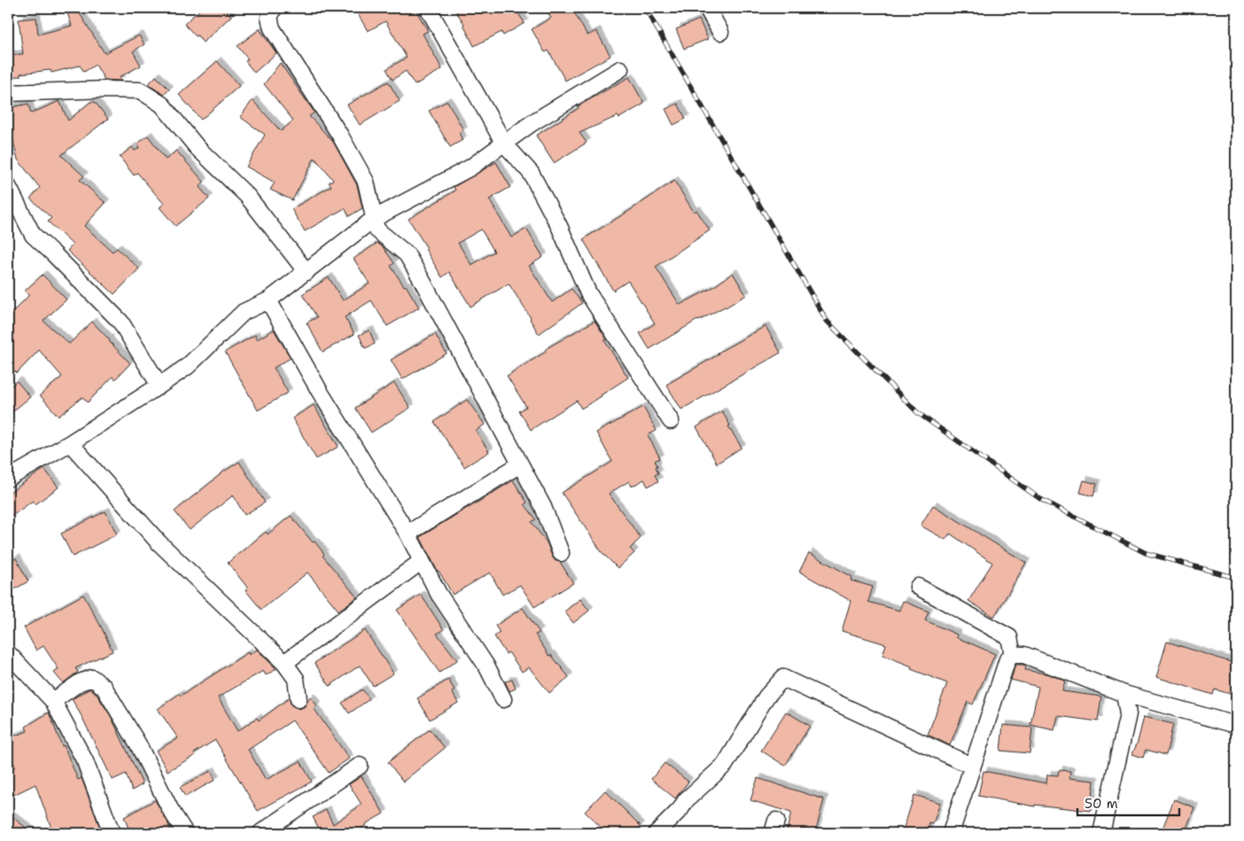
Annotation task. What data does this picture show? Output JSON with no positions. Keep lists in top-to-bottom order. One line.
{"scale_bar":"50 m"}
